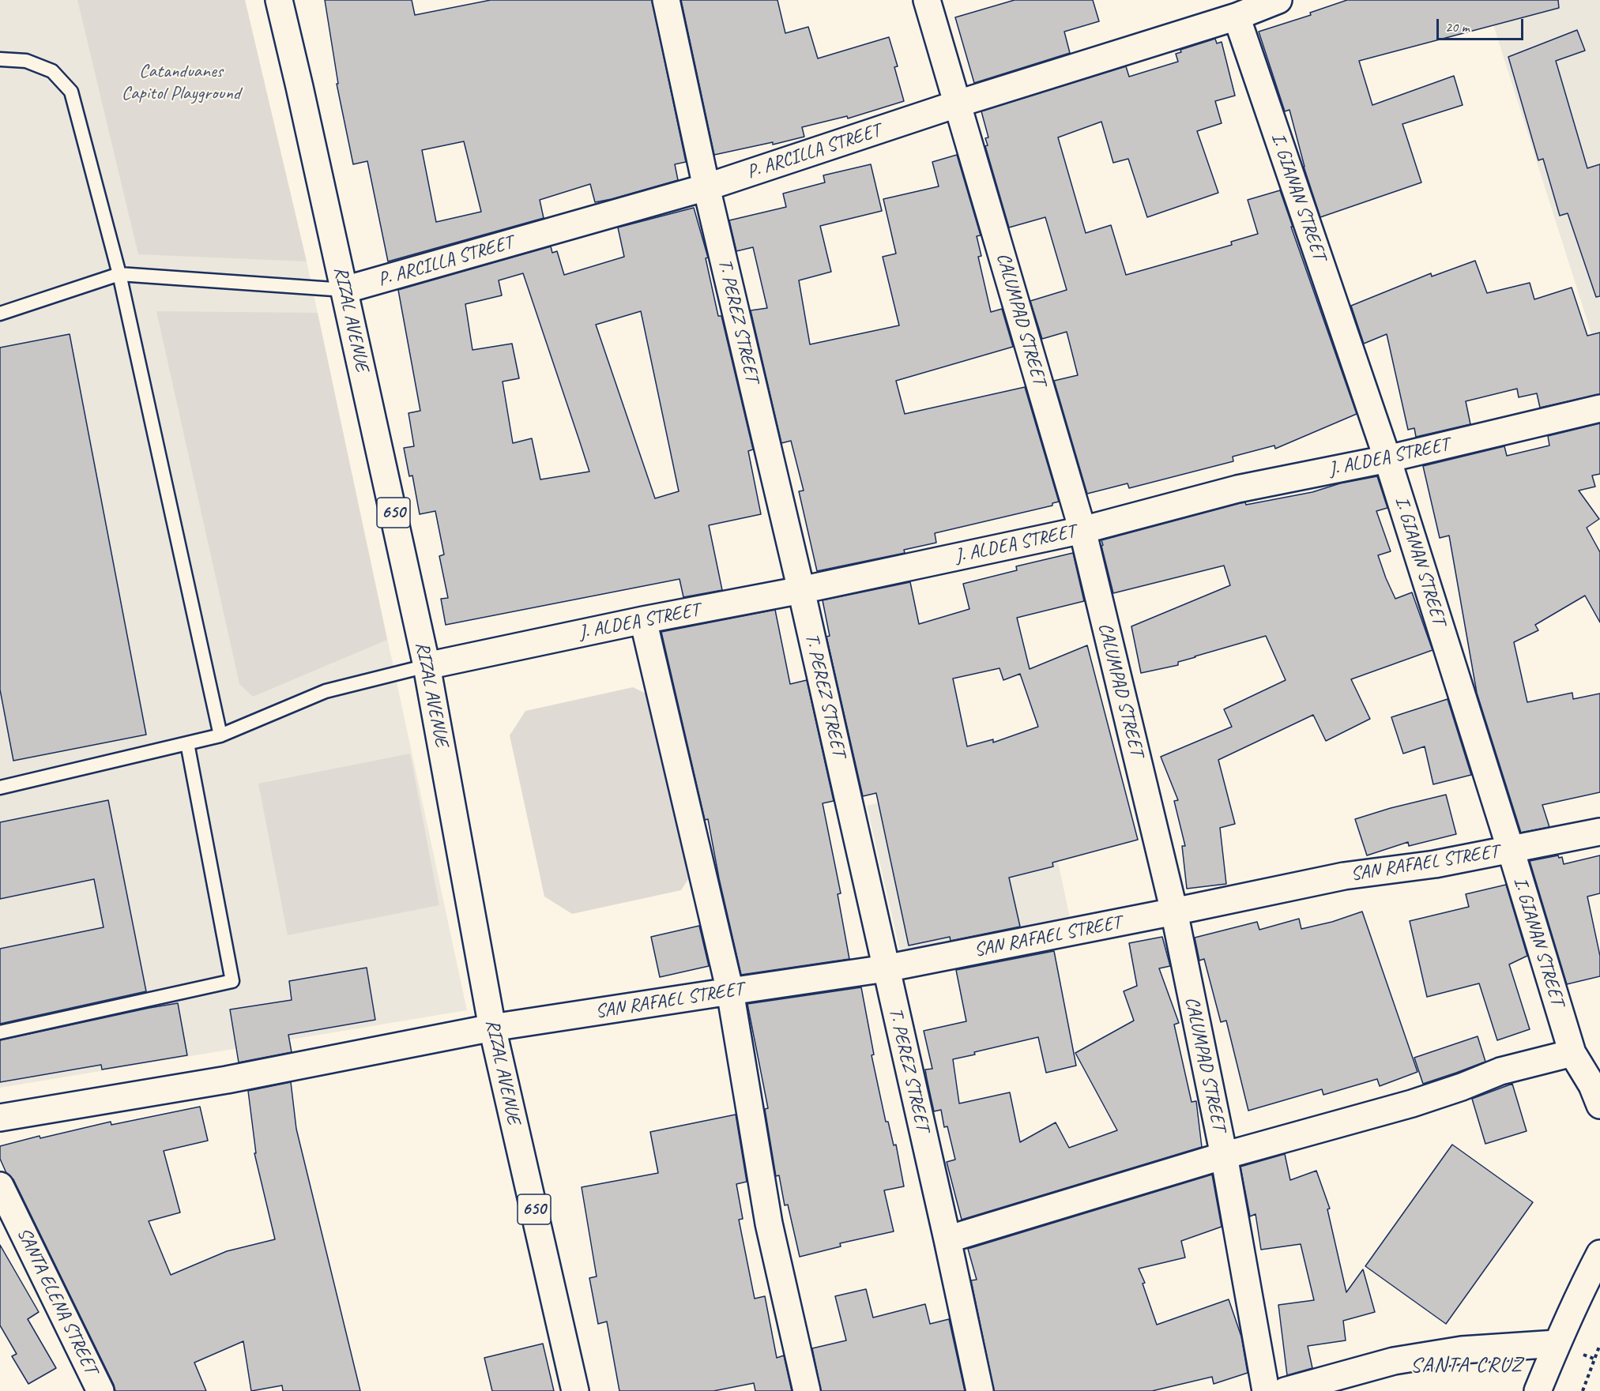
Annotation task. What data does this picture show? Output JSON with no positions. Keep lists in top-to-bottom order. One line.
{"streets":{"street":["P. ARCILLA STREET","I. GIANAN STREET","RIZAL AVENUE","CALUMPAD STREET","T. PEREZ STREET","J. ALDEA STREET","650","SAN RAFAEL STREET","SANTA ELENA STREET"]},"crossings":[["P. ARCILLA STREET","I. GIANAN STREET"],["P. ARCILLA STREET","RIZAL AVENUE"],["P. ARCILLA STREET","CALUMPAD STREET"],["P. ARCILLA STREET","T. PEREZ STREET"],["I. GIANAN STREET","J. ALDEA STREET"],["I. GIANAN STREET","SAN RAFAEL STREET"],["RIZAL AVENUE","J. ALDEA STREET"],["RIZAL AVENUE","SAN RAFAEL STREET"],["CALUMPAD STREET","J. ALDEA STREET"],["CALUMPAD STREET","SAN RAFAEL STREET"],["T. PEREZ STREET","J. ALDEA STREET"],["T. PEREZ STREET","SAN RAFAEL STREET"]],"districts":["SANTA CRUZ"],"parks":["Catanduanes Capitol Playground"],"scale_bar":"20 m"}
